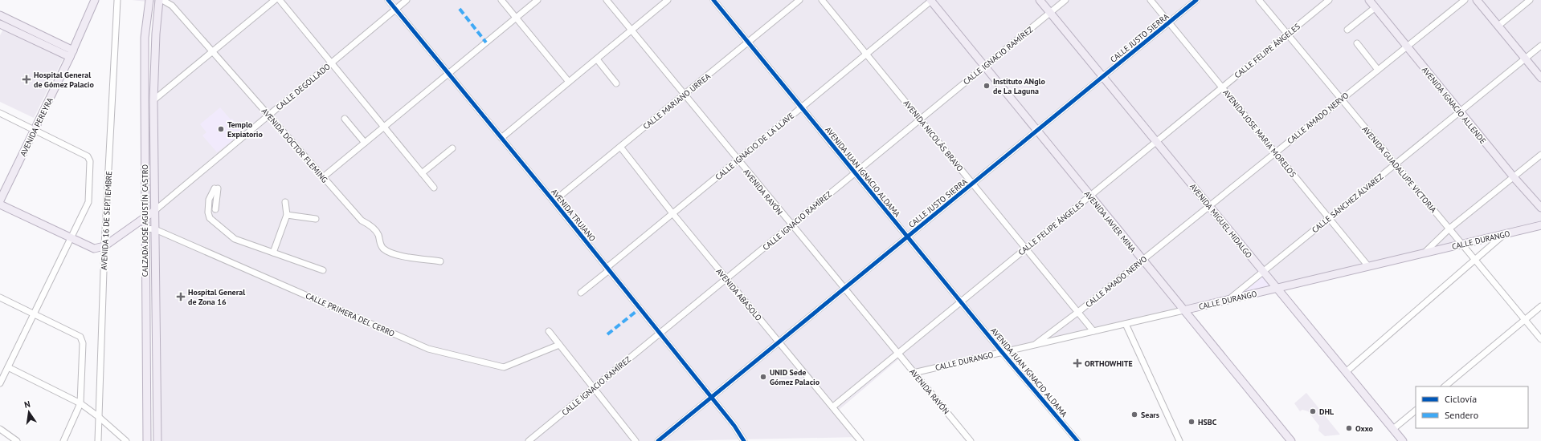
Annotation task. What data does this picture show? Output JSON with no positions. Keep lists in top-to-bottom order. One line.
{"streets":{"main road":["AVENIDA IGNACIO ALLENDE","AVENIDA PEREYRA","CALZADA JOSÉ AGUSTÍN CASTRO","AVENIDA MIGUEL HIDALGO","AVENIDA JAVIER MINA","CALLE DURANGO"],"street":["CALLE JUSTO SIERRA","CALLE FELIPE ÁNGELES","CALLE IGNACIO RAMÍREZ","CALLE DEGOLLADO","CALLE MARIANO URREA","CALLE AMADO NERVO","AVENIDA JOSE MARIA MORELOS","AVENIDA NICOLÁS BRAVO","AVENIDA DOCTOR FLEMING","CALLE IGNACIO DE LA LLAVE","AVENIDA GUADALUPE VICTORIA","AVENIDA JUAN IGNACIO ALDAMA","AVENIDA RAYÓN","CALLE SÁNCHEZ ÁLVAREZ","AVENIDA TRUJANO","AVENIDA 16 DE SEPTIEMBRE","AVENIDA ABASOLO","CALLE PRIMERA DEL CERRO"]},"crossings":[["CALLE JUSTO SIERRA","AVENIDA JOSE MARIA MORELOS"],["CALLE JUSTO SIERRA","AVENIDA NICOLÁS BRAVO"],["CALLE JUSTO SIERRA","AVENIDA JUAN IGNACIO ALDAMA"],["CALLE JUSTO SIERRA","AVENIDA RAYÓN"],["CALLE JUSTO SIERRA","AVENIDA TRUJANO"],["CALLE JUSTO SIERRA","AVENIDA MIGUEL HIDALGO"],["CALLE JUSTO SIERRA","AVENIDA JAVIER MINA"],["CALLE JUSTO SIERRA","AVENIDA ABASOLO"],["CALLE FELIPE ÁNGELES","AVENIDA JOSE MARIA MORELOS"],["CALLE FELIPE ÁNGELES","AVENIDA NICOLÁS BRAVO"],["CALLE FELIPE ÁNGELES","AVENIDA GUADALUPE VICTORIA"],["CALLE FELIPE ÁNGELES","AVENIDA JUAN IGNACIO ALDAMA"],["CALLE FELIPE ÁNGELES","AVENIDA RAYÓN"],["CALLE FELIPE ÁNGELES","AVENIDA MIGUEL HIDALGO"],["CALLE FELIPE ÁNGELES","AVENIDA JAVIER MINA"],["CALLE FELIPE ÁNGELES","AVENIDA ABASOLO"],["CALLE IGNACIO RAMÍREZ","AVENIDA NICOLÁS BRAVO"],["CALLE IGNACIO RAMÍREZ","AVENIDA JUAN IGNACIO ALDAMA"],["CALLE IGNACIO RAMÍREZ","AVENIDA RAYÓN"],["CALLE IGNACIO RAMÍREZ","AVENIDA TRUJANO"],["CALLE IGNACIO RAMÍREZ","AVENIDA MIGUEL HIDALGO"],["CALLE IGNACIO RAMÍREZ","AVENIDA JAVIER MINA"],["CALLE IGNACIO RAMÍREZ","AVENIDA ABASOLO"],["CALLE DEGOLLADO","AVENIDA DOCTOR FLEMING"],["CALLE DEGOLLADO","AVENIDA TRUJANO"],["CALLE DEGOLLADO","CALZADA JOSÉ AGUSTÍN CASTRO"],["CALLE MARIANO URREA","AVENIDA JUAN IGNACIO ALDAMA"],["CALLE MARIANO URREA","AVENIDA RAYÓN"],["CALLE MARIANO URREA","AVENIDA TRUJANO"],["CALLE MARIANO URREA","AVENIDA ABASOLO"],["AVENIDA IGNACIO ALLENDE","CALLE AMADO NERVO"],["AVENIDA IGNACIO ALLENDE","CALLE SÁNCHEZ ÁLVAREZ"],["CALLE AMADO NERVO","AVENIDA JOSE MARIA MORELOS"],["CALLE AMADO NERVO","AVENIDA NICOLÁS BRAVO"],["CALLE AMADO NERVO","AVENIDA GUADALUPE VICTORIA"],["CALLE AMADO NERVO","AVENIDA MIGUEL HIDALGO"],["CALLE AMADO NERVO","AVENIDA JAVIER MINA"],["CALLE AMADO NERVO","CALLE DURANGO"],["AVENIDA JOSE MARIA MORELOS","CALLE SÁNCHEZ ÁLVAREZ"],["AVENIDA JOSE MARIA MORELOS","CALLE DURANGO"],["AVENIDA NICOLÁS BRAVO","CALLE IGNACIO DE LA LLAVE"],["AVENIDA NICOLÁS BRAVO","CALLE DURANGO"],["CALLE IGNACIO DE LA LLAVE","AVENIDA JUAN IGNACIO ALDAMA"],["CALLE IGNACIO DE LA LLAVE","AVENIDA RAYÓN"],["CALLE IGNACIO DE LA LLAVE","AVENIDA TRUJANO"],["CALLE IGNACIO DE LA LLAVE","AVENIDA JAVIER MINA"],["CALLE IGNACIO DE LA LLAVE","AVENIDA ABASOLO"],["AVENIDA GUADALUPE VICTORIA","CALLE SÁNCHEZ ÁLVAREZ"],["AVENIDA GUADALUPE VICTORIA","CALLE DURANGO"],["AVENIDA JUAN IGNACIO ALDAMA","CALLE DURANGO"],["AVENIDA RAYÓN","CALLE DURANGO"],["CALLE SÁNCHEZ ÁLVAREZ","AVENIDA MIGUEL HIDALGO"],["CALLE SÁNCHEZ ÁLVAREZ","CALLE DURANGO"],["CALZADA JOSÉ AGUSTÍN CASTRO","CALLE PRIMERA DEL CERRO"],["AVENIDA MIGUEL HIDALGO","CALLE DURANGO"],["AVENIDA JAVIER MINA","CALLE DURANGO"]],"places":{"health":["Hospital General de Gómez Palacio","Hospital General de Zona 16","ORTHOWHITE"],"other":["Instituto ANglo de La Laguna","Templo Expiatorio","UNID Sede Gómez Palacio","DHL","Sears","HSBC","Oxxo"]},"legend":["Ciclovía","Sendero"],"north":"top"}
